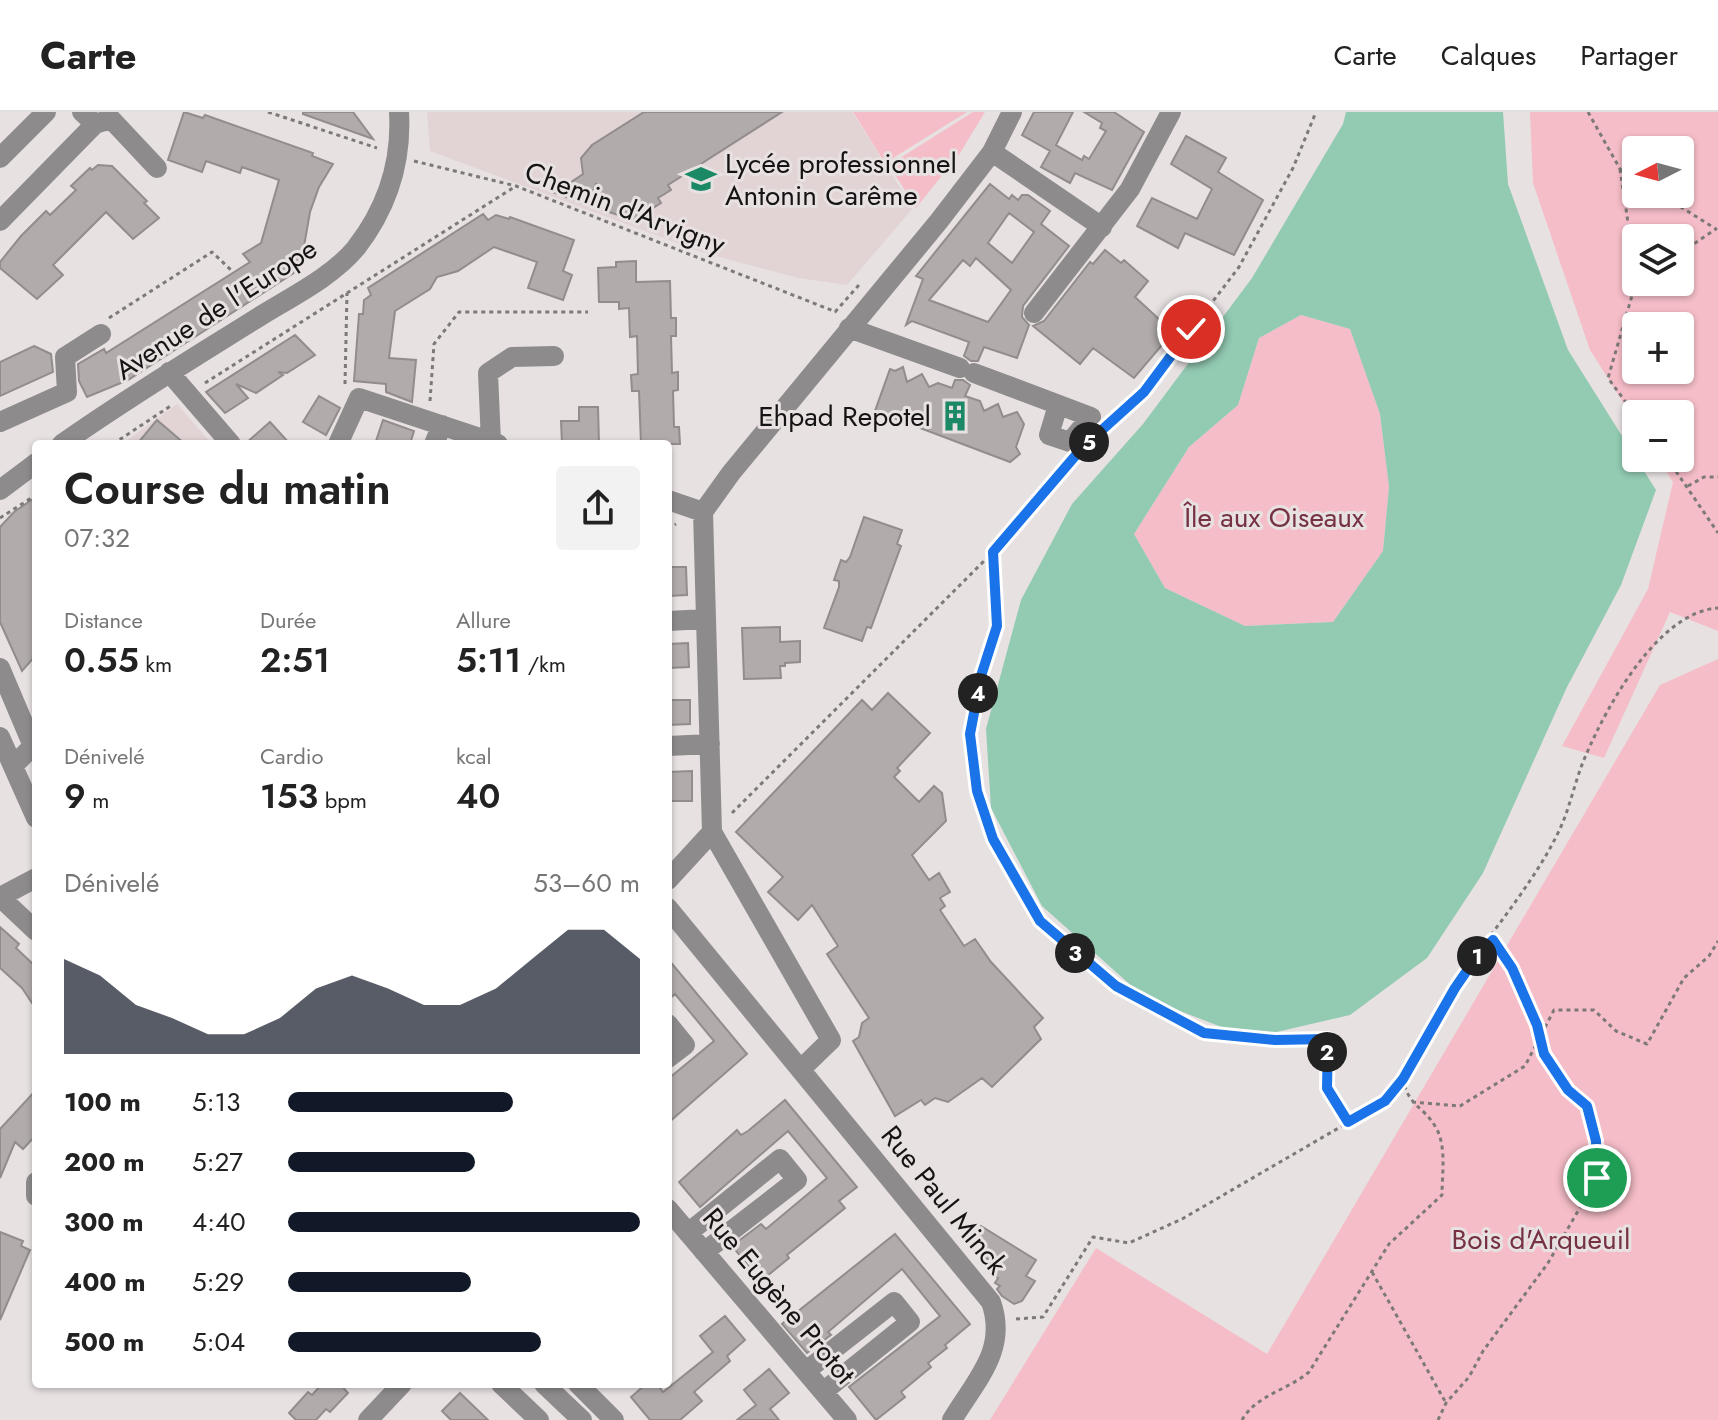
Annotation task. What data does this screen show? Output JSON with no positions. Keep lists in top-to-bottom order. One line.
{"streets":{"street":["Avenue de l'Europe","Rue Paul Minck","Rue Eugène Protot"],"path":["Chemin d'Arvigny"]},"crossings":[["Chemin d'Arvigny","Avenue de l'Europe"]],"parks":["Île aux Oiseaux","Bois d'Arqueuil"],"places":{"school or university":["Lycée professionnel Antonin Carême"],"building":["Ehpad Repotel"]},"north":"left","page":{"header":"Carte","nav":["Carte","Calques","Partager"],"map_buttons":["+","−"],"pins":["5","4","3","1","2"],"heading":["Course du matin","07:32"],"stats":[["Distance","0.55 km"],["Durée","2:51"],["Allure","5:11 /km"],["Dénivelé","9 m"],["Cardio","153 bpm"],["kcal","40"]],"chart":["Dénivelé","53–60 m"],"list":[{"name":"100 m","note":"5:13"},{"name":"200 m","note":"5:27"},{"name":"300 m","note":"4:40"},{"name":"400 m","note":"5:29"},{"name":"500 m","note":"5:04"}]}}
